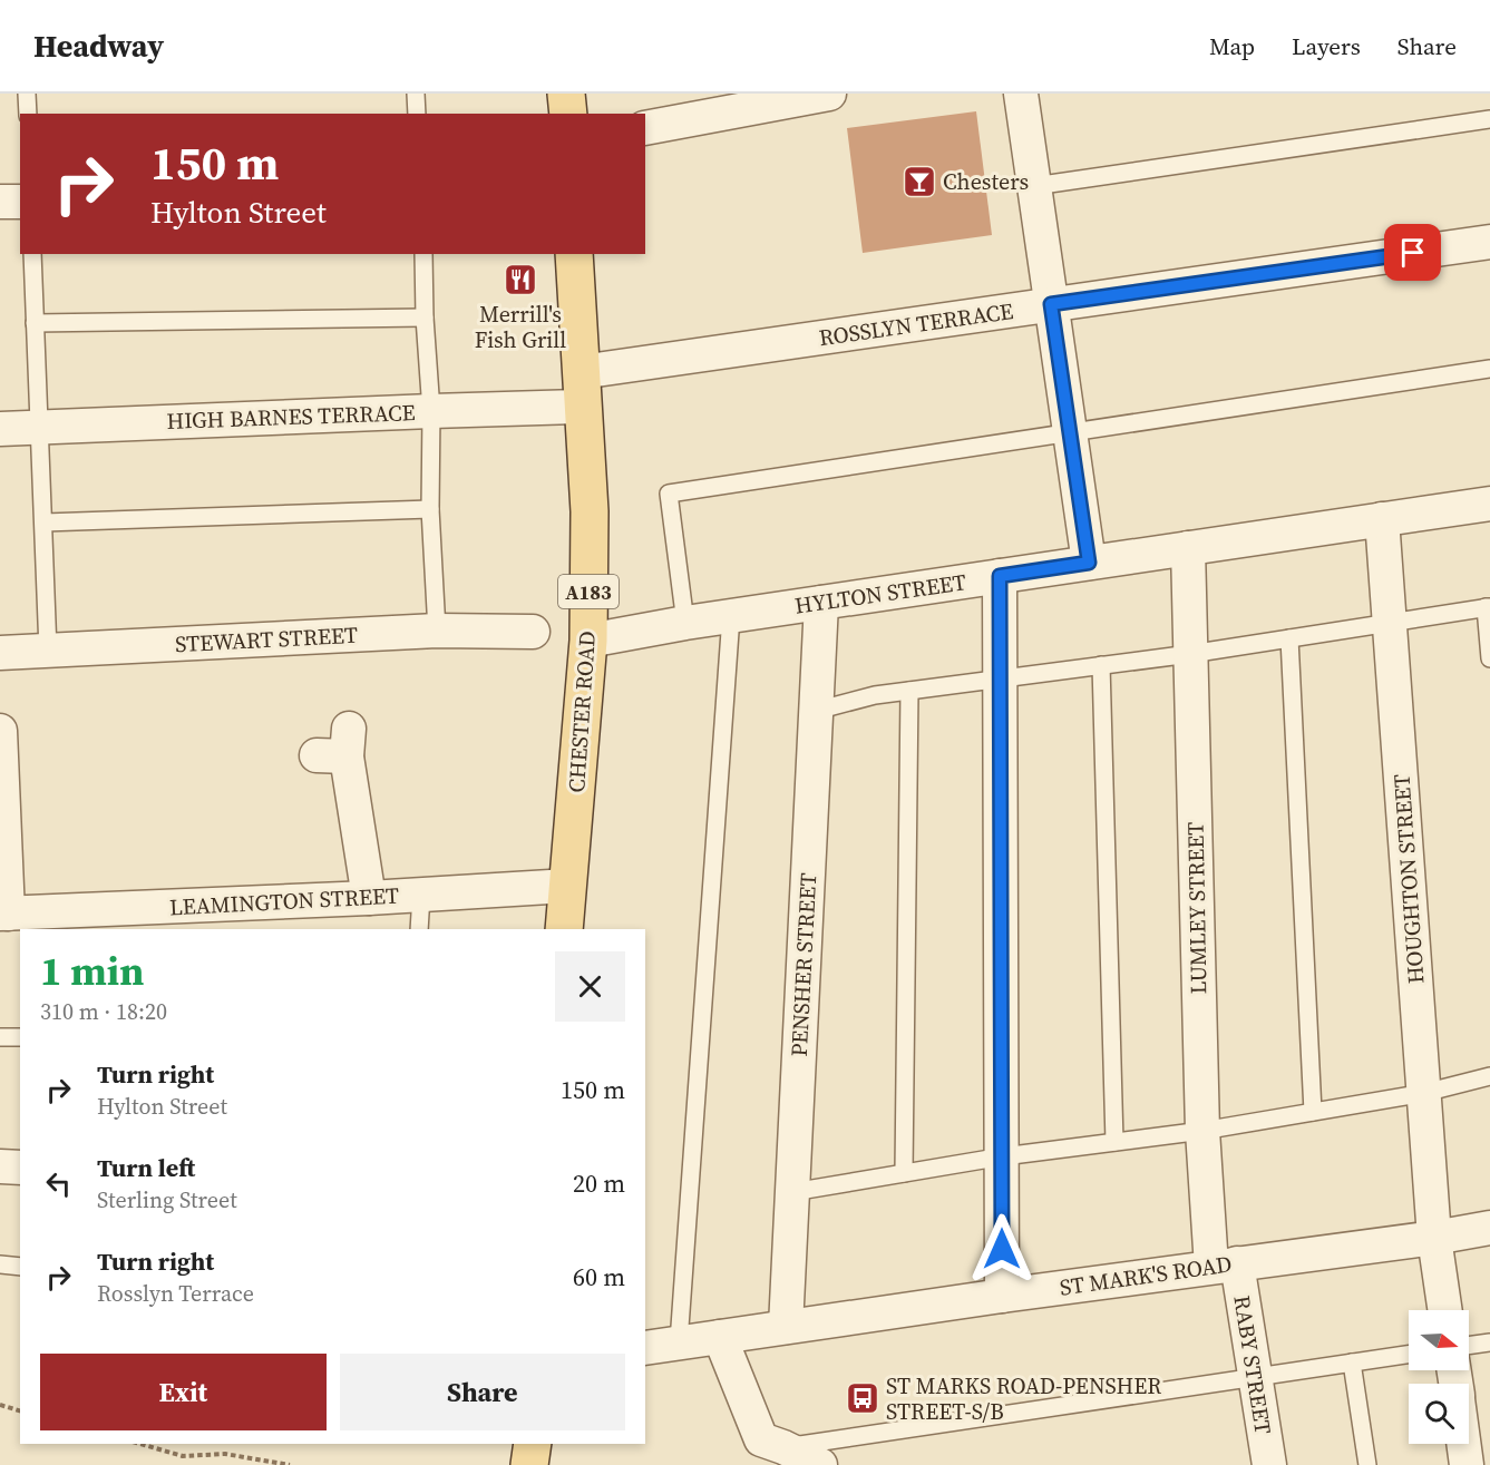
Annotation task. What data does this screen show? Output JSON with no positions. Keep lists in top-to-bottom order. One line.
{"streets":{"main road":["A183","CHESTER ROAD"],"street":["ROSSLYN TERRACE","HIGH BARNES TERRACE","HYLTON STREET","STEWART STREET","HOUGHTON STREET","LEAMINGTON STREET","LUMLEY STREET","PENSHER STREET","ST MARK'S ROAD","RABY STREET"]},"crossings":[["ROSSLYN TERRACE","HIGH BARNES TERRACE"],["ROSSLYN TERRACE","CHESTER ROAD"],["HIGH BARNES TERRACE","CHESTER ROAD"],["HYLTON STREET","CHESTER ROAD"],["HYLTON STREET","HOUGHTON STREET"],["HYLTON STREET","LUMLEY STREET"],["HYLTON STREET","PENSHER STREET"],["CHESTER ROAD","LEAMINGTON STREET"],["HOUGHTON STREET","ST MARK'S ROAD"],["LUMLEY STREET","ST MARK'S ROAD"],["LUMLEY STREET","RABY STREET"],["PENSHER STREET","ST MARK'S ROAD"],["ST MARK'S ROAD","RABY STREET"]],"places":{"bar":["Chesters"],"restaurant":["Merrill's Fish Grill"],"bus stop":["ST MARKS ROAD-PENSHER STREET-S/B"]},"north":"right","page":{"header":"Headway","nav":["Map","Layers","Share"],"turn":["150 m","Hylton Street"],"heading":["1 min","310 m · 18:20"],"list":[{"name":"Turn right","note":"Hylton Street","value":"150 m"},{"name":"Turn left","note":"Sterling Street","value":"20 m"},{"name":"Turn right","note":"Rosslyn Terrace","value":"60 m"}],"buttons":["Exit","Share"]}}
